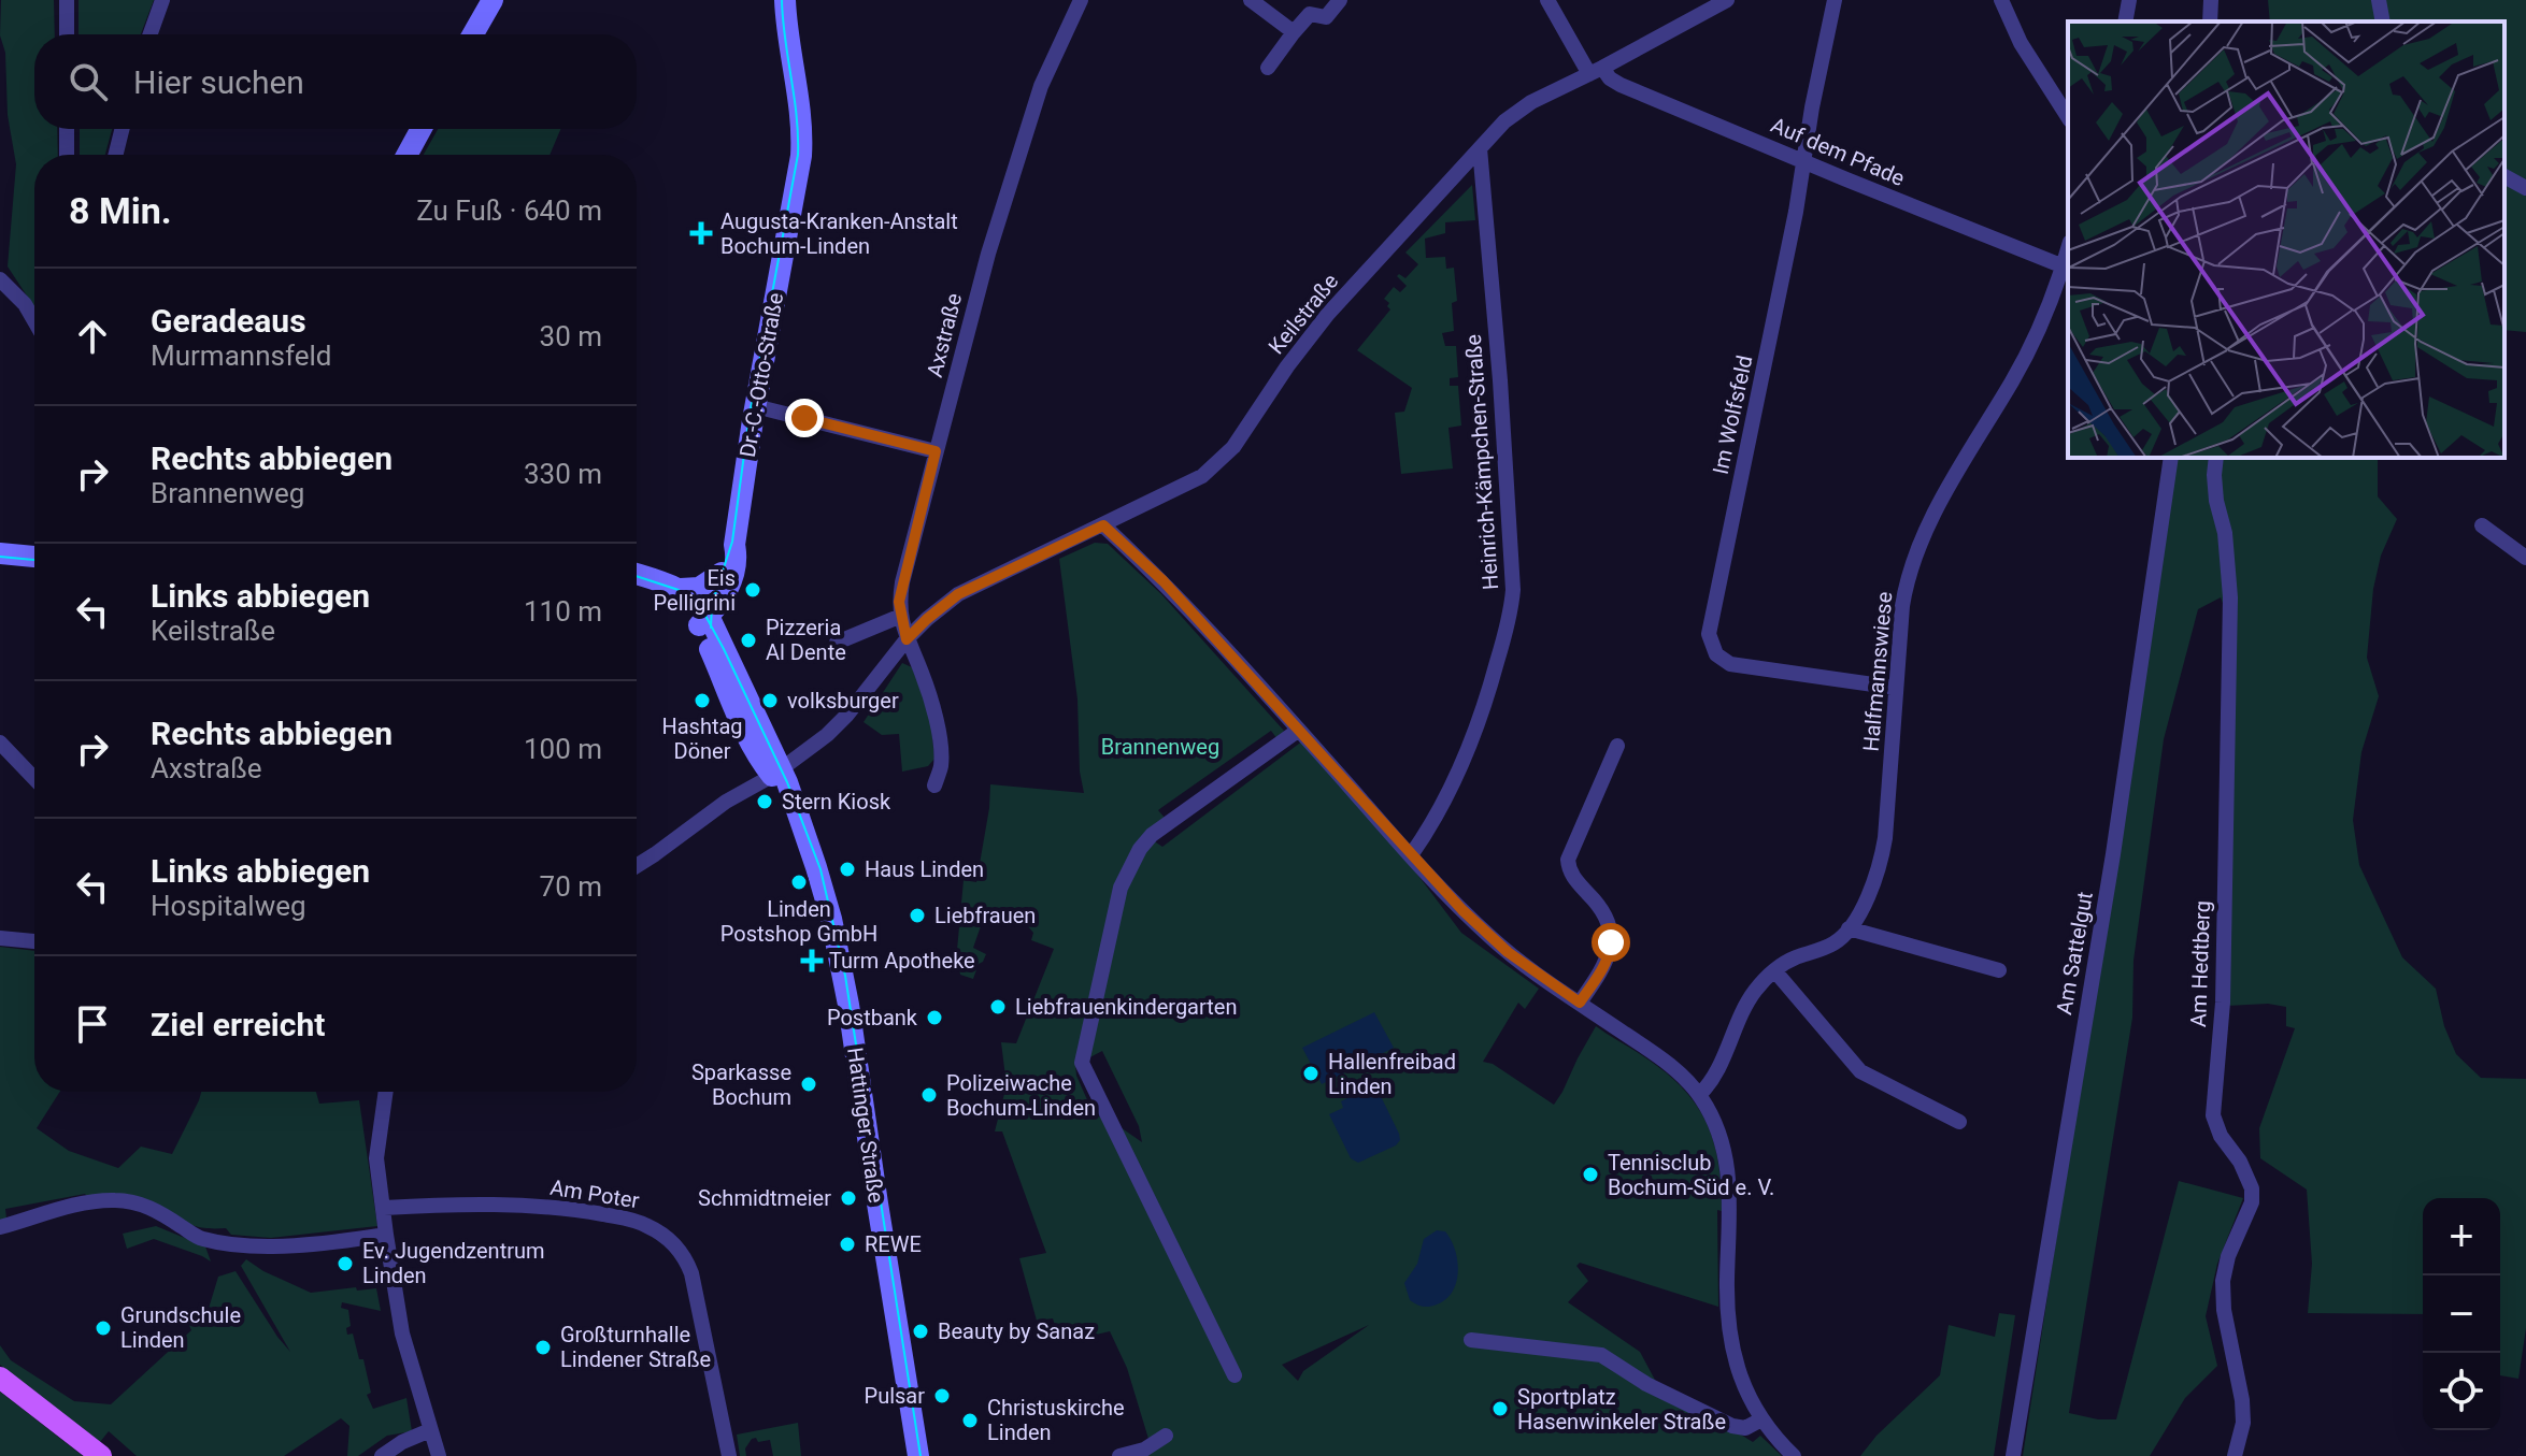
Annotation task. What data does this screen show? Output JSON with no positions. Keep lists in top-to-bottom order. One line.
{"streets":{"street":["Auf dem Pfade","Keilstraße","Axstraße","Dr.-C.-Otto-Straße","Im Wolfsfeld","Heinrich-Kämpchen-Straße","Halfmannswiese","Am Sattelgut","Am Hedtberg","Hattinger Straße","Am Poter"]},"crossings":[["Auf dem Pfade","Keilstraße"],["Auf dem Pfade","Im Wolfsfeld"],["Auf dem Pfade","Halfmannswiese"],["Keilstraße","Axstraße"],["Keilstraße","Heinrich-Kämpchen-Straße"],["Keilstraße","Hattinger Straße"],["Dr.-C.-Otto-Straße","Hattinger Straße"],["Im Wolfsfeld","Halfmannswiese"]],"parks":["Brannenweg"],"places":{"health":["Augusta-Kranken-Anstalt Bochum-Linden","Turm Apotheke"],"other":["Eis Pelligrini","Pizzeria Al Dente","Hashtag Döner","volksburger","Stern Kiosk","Haus Linden","Linden Postshop GmbH","Liebfrauen","Liebfrauenkindergarten","Postbank","Hallenfreibad Linden","Sparkasse Bochum","Polizeiwache Bochum-Linden","Tennisclub Bochum-Süd e. V.","Schmidtmeier","REWE","Ev. Jugendzentrum Linden","Grundschule Linden","Beauty by Sanaz","Großturnhalle Lindener Straße","Pulsar","Sportplatz Hasenwinkeler Straße","Christuskirche Linden"]},"page":{"search":"Hier suchen","heading":["8 Min.","Zu Fuß · 640 m"],"list":[["Geradeaus","Murmannsfeld","30 m"],["Rechts abbiegen","Brannenweg","330 m"],["Links abbiegen","Keilstraße","110 m"],["Rechts abbiegen","Axstraße","100 m"],["Links abbiegen","Hospitalweg","70 m"],"Ziel erreicht"],"map_buttons":["+","−"]}}
